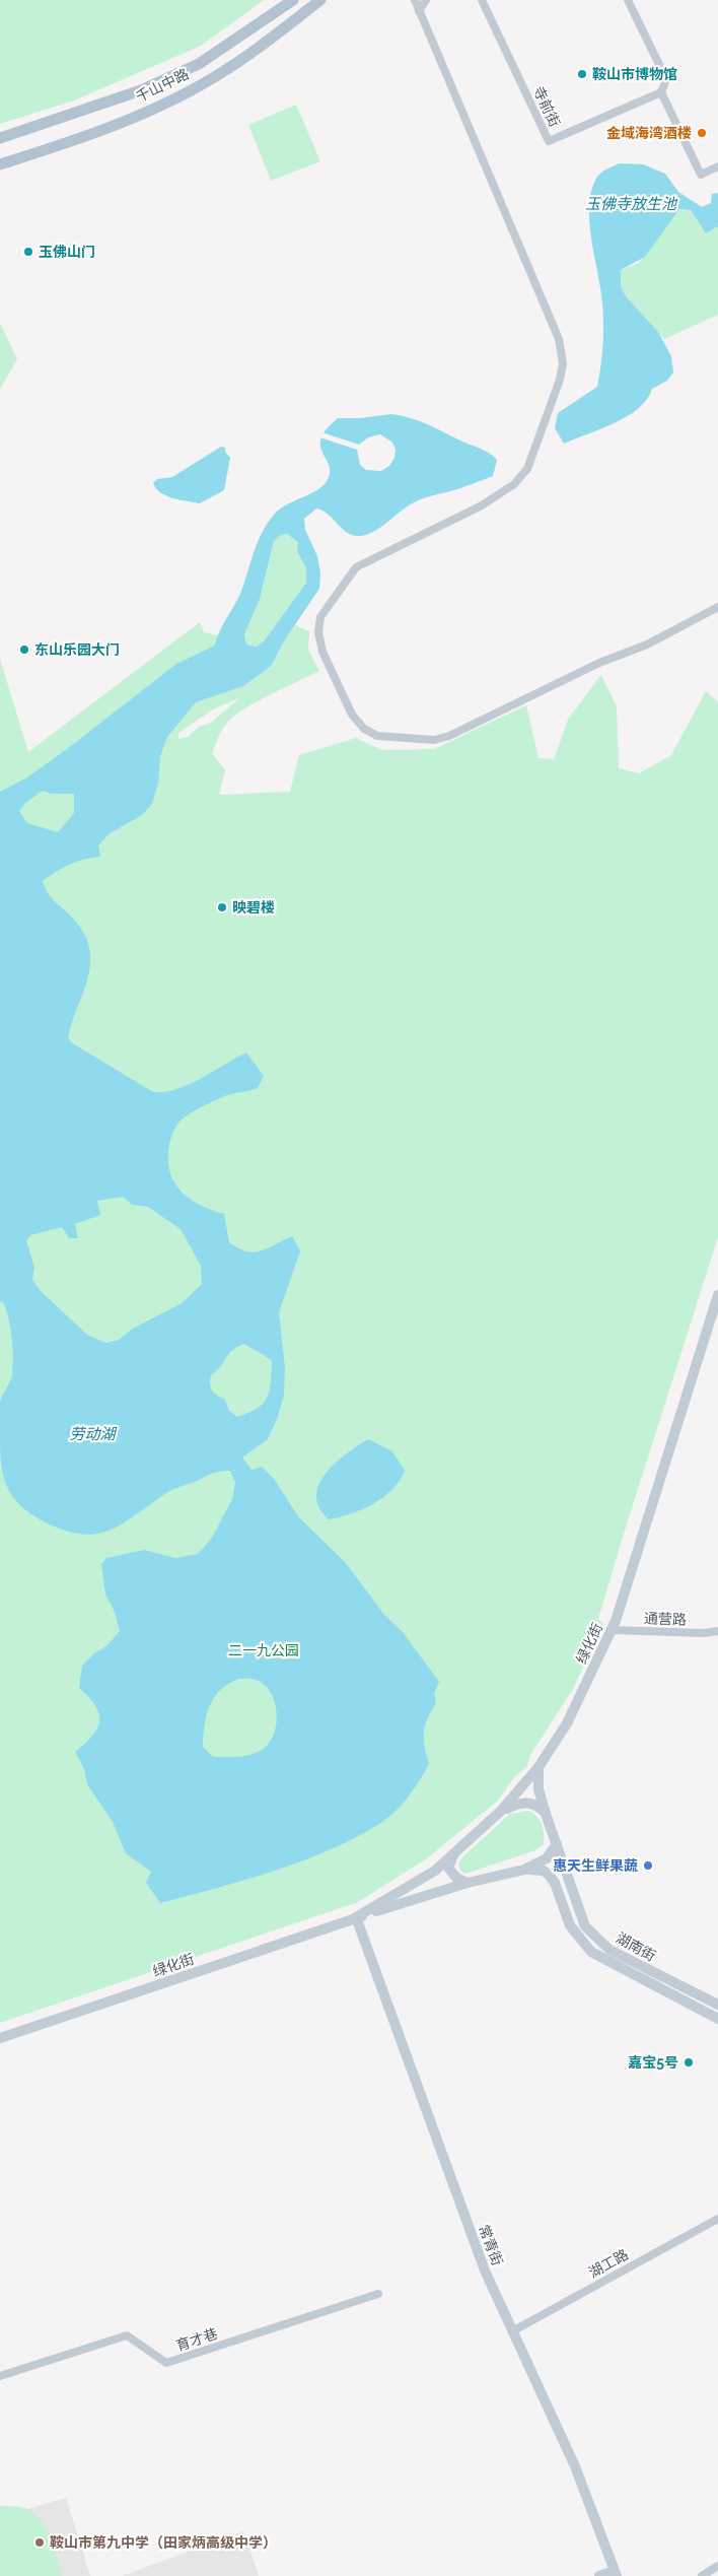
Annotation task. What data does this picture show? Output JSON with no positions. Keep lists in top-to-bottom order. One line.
{"streets":{"main road":["千山中路","绿化街","湖南街","常青街"],"street":["寺前街","通营路","湖工路","育才巷"]},"crossings":[["通营路","绿化街"],["绿化街","湖南街"],["绿化街","常青街"],["常青街","湖工路"]],"water":["玉佛寺放生池","劳动湖"],"parks":["二一九公园"],"places":["鞍山市博物馆","金域海湾酒楼","玉佛山门","东山乐园大门","映碧楼","惠天生鲜果蔬","嘉宝5号","鞍山市第九中学（田家炳高级中学）"]}
